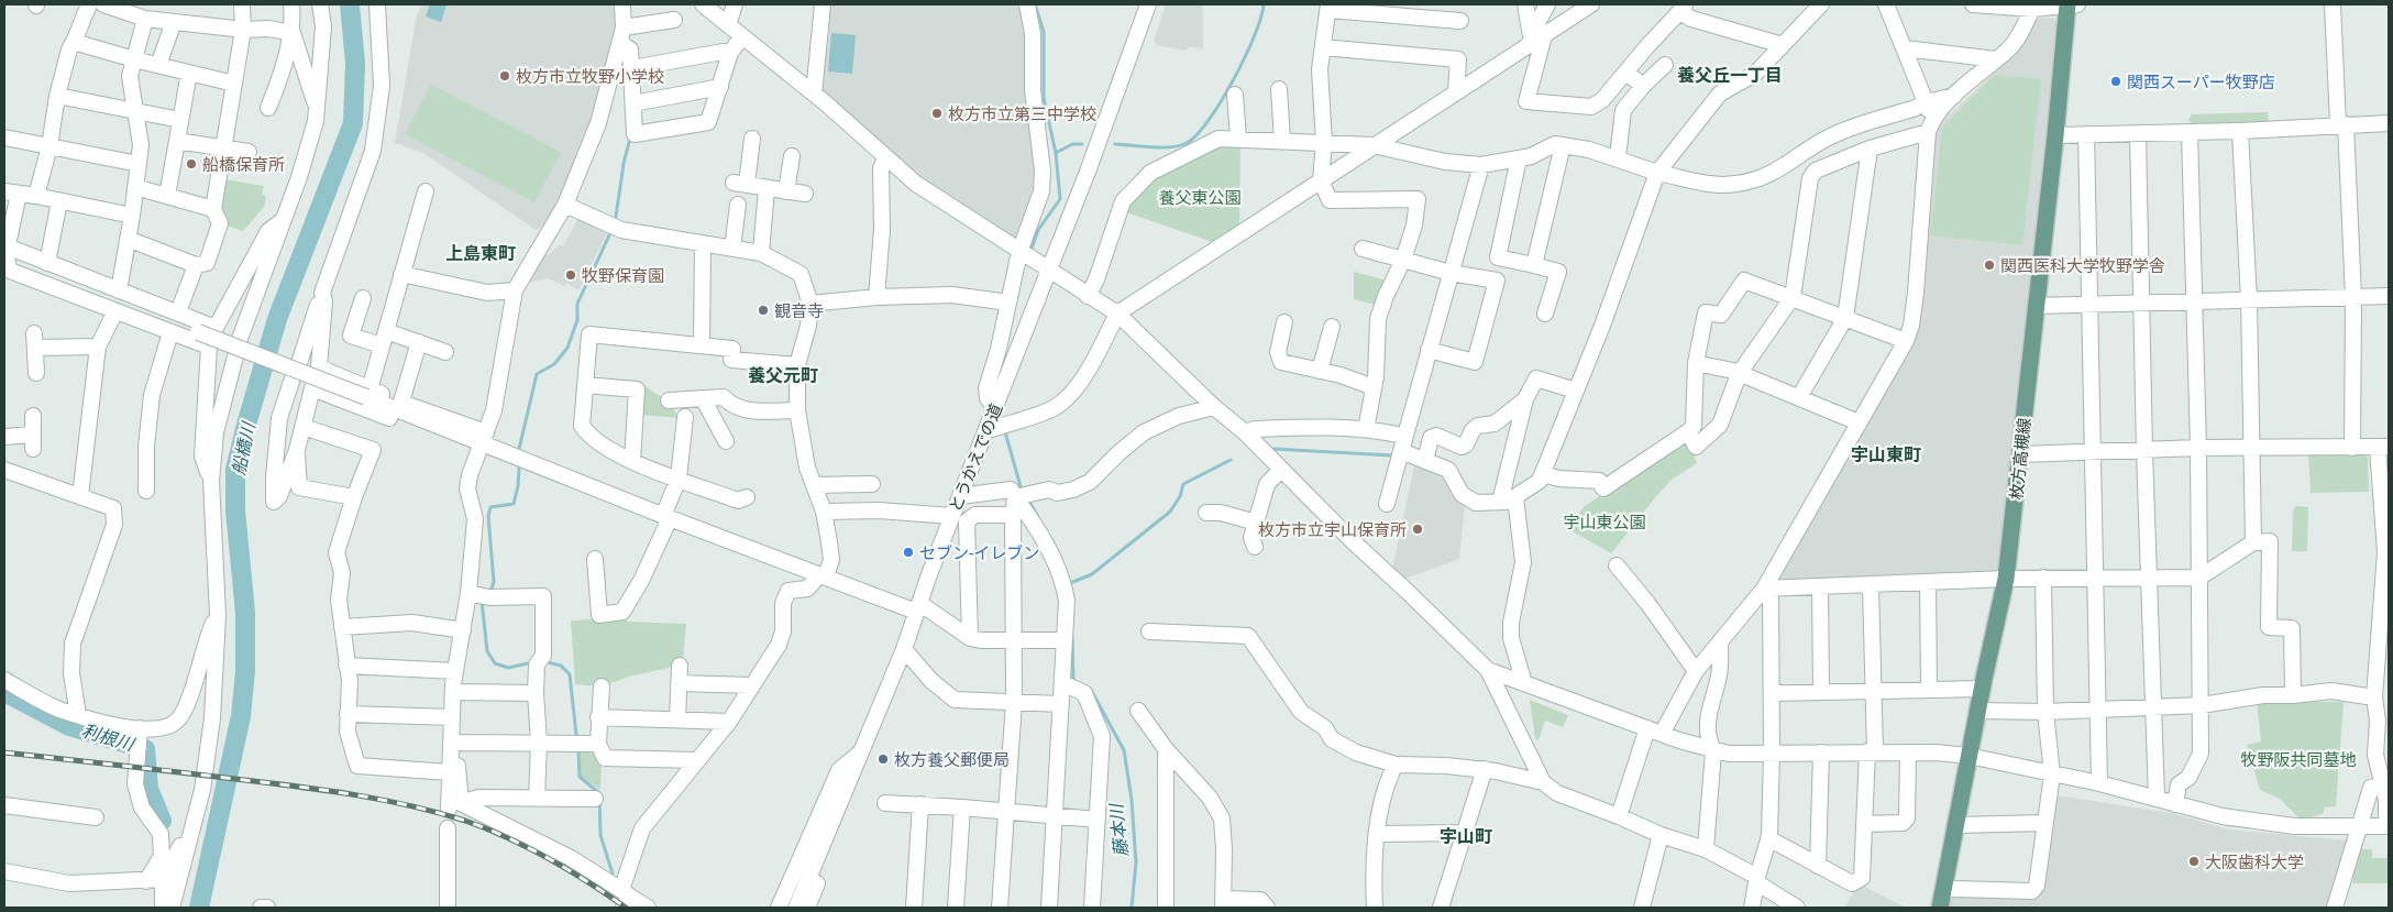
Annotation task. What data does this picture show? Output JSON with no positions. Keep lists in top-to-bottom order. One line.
{"streets":{"main road":["枚方高槻線"],"street":["とうかえでの道"]},"districts":["養父丘一丁目","上島東町","養父元町","宇山東町","宇山町"],"water":["船橋川","利根川","藤本川"],"parks":["養父東公園","宇山東公園","牧野阪共同墓地"],"places":["枚方市立牧野小学校","関西スーパー牧野店","枚方市立第三中学校","船橋保育所","関西医科大学牧野学舎","牧野保育園","観音寺","枚方市立宇山保育所","セブン-イレブン","枚方養父郵便局","大阪歯科大学"]}
